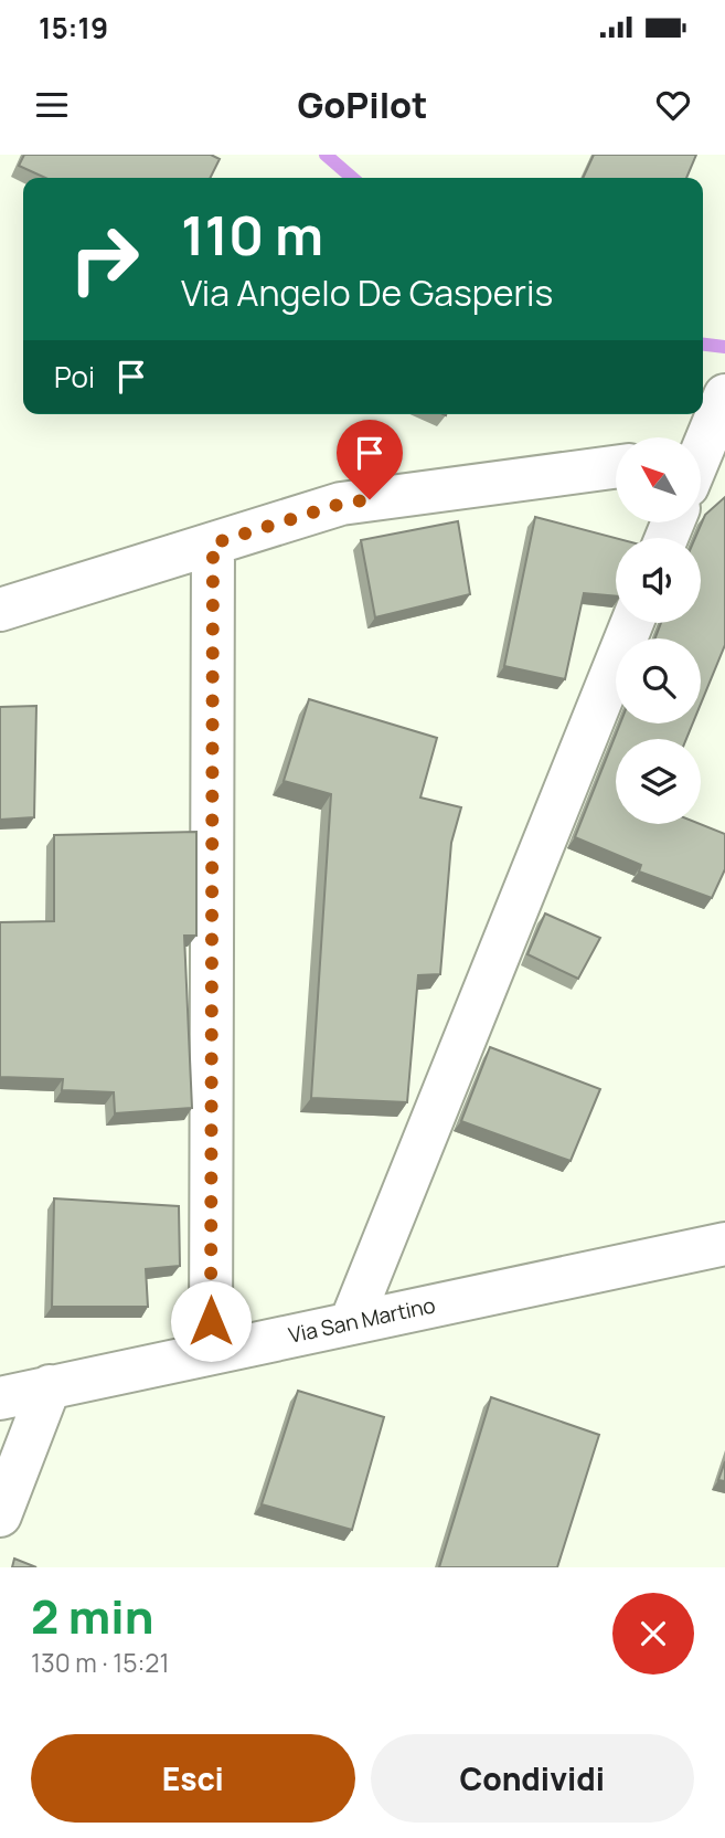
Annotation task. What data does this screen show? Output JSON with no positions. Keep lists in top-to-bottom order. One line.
{"streets":{"street":["Via San Martino"]},"north":"top left","page":{"status":"15:19","header":"GoPilot","turn":["110 m","Via Angelo De Gasperis"],"then":"Poi","heading":["2 min","130 m · 15:21"],"buttons":["Esci","Condividi"]}}
